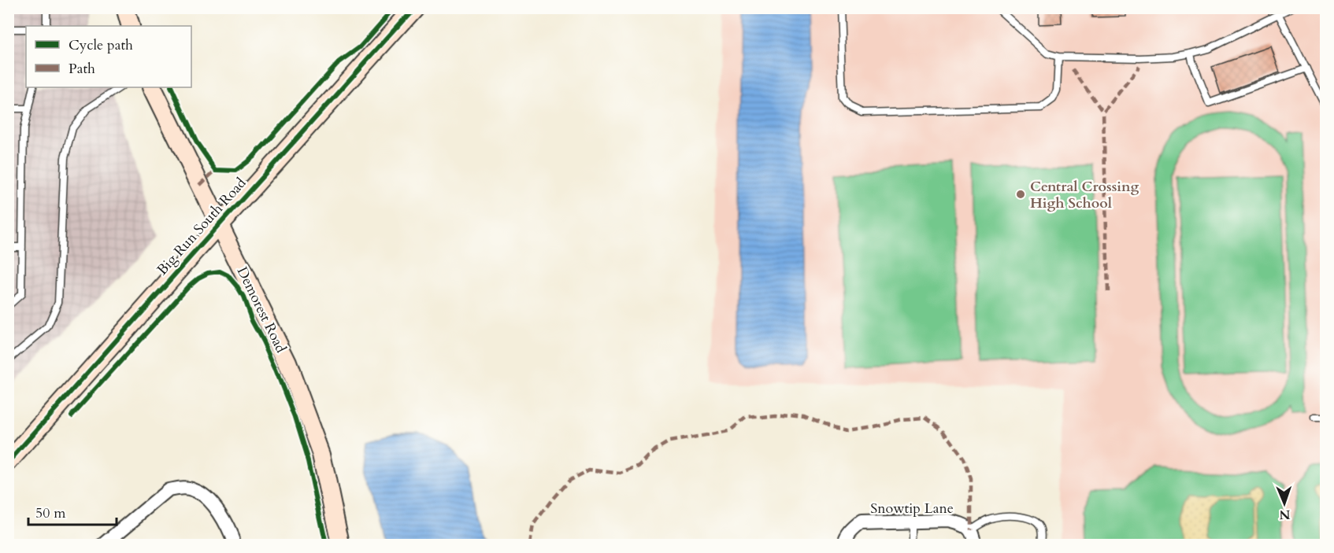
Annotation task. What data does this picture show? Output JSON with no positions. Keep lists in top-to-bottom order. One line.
{"streets":{"street":["Big Run South Road","Demorest Road","Snowtip Lane"]},"crossings":[["Big Run South Road","Demorest Road"]],"places":["Central Crossing High School"],"legend":["Cycle path","Path"],"scale_bar":"50 m","north":"bottom"}
